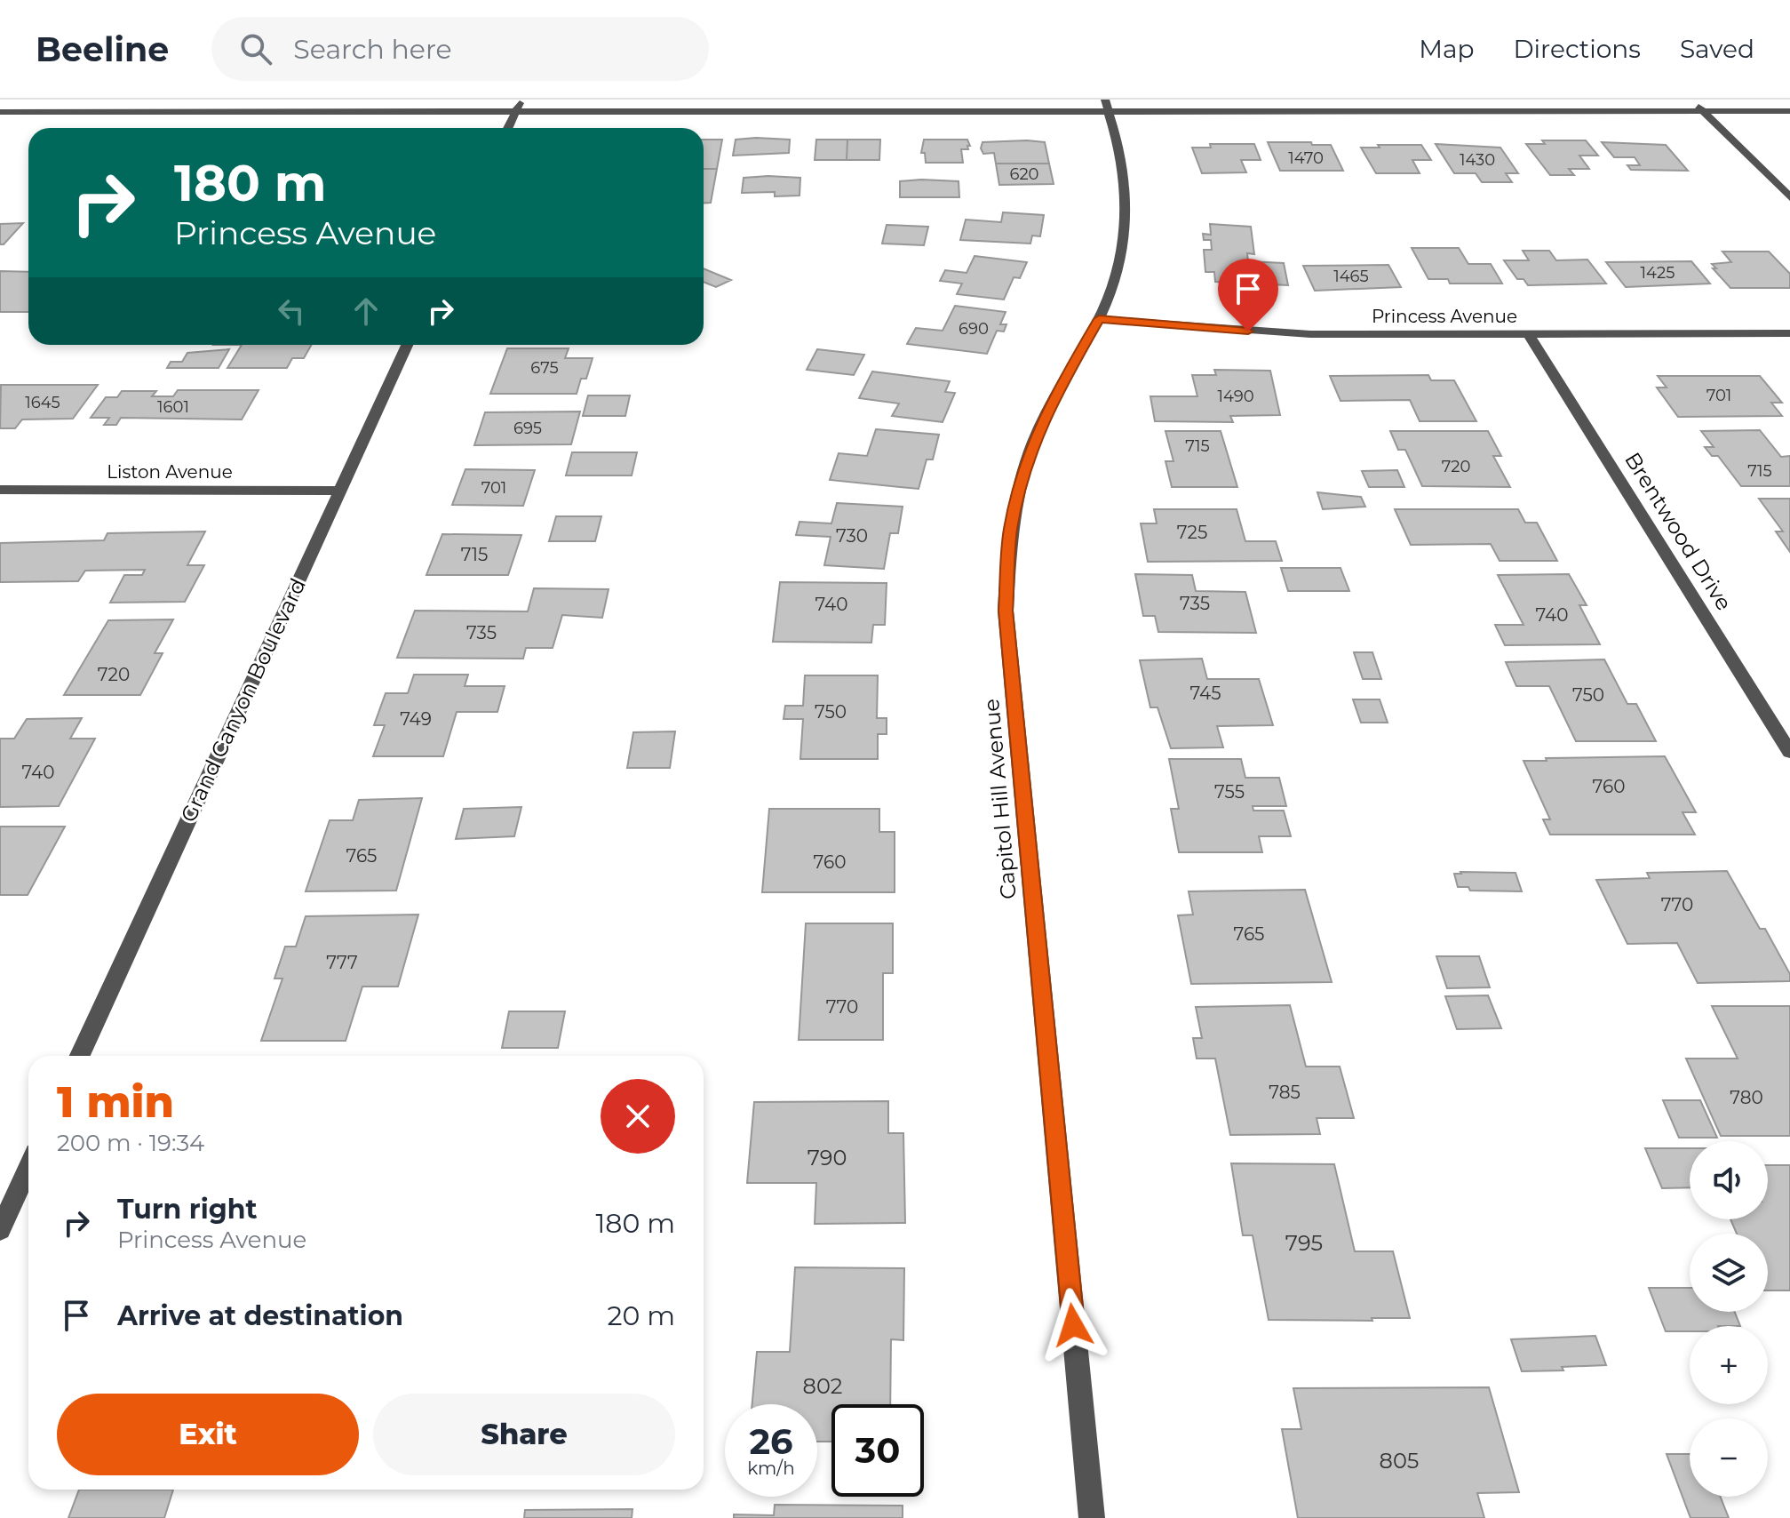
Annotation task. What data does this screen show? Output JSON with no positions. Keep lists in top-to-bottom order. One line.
{"streets":{"street":["Princess Avenue","Liston Avenue","Brentwood Drive","Grand Canyon Boulevard","Capitol Hill Avenue"]},"crossings":[["Princess Avenue","Brentwood Drive"],["Princess Avenue","Capitol Hill Avenue"],["Liston Avenue","Grand Canyon Boulevard"]],"house_numbers":["1470","1430","620","1425","1465","690","675","701","1490","1645","1601","695","715","720","715","701","725","730","715","735","740","740","735","720","745","750","750","749","740","760","755","765","760","770","765","777","770","785","780","790","795","802","805"],"page":{"header":"Beeline","search":"Search here","nav":["Map","Directions","Saved"],"turn":["180 m","Princess Avenue"],"heading":["1 min","200 m · 19:34"],"map_buttons":["+","−"],"list":[{"name":"Turn right","note":"Princess Avenue","value":"180 m"},{"name":"Arrive at destination","value":"20 m"}],"buttons":["Exit","Share"],"speed":"26 km/h","limit":"30"}}
